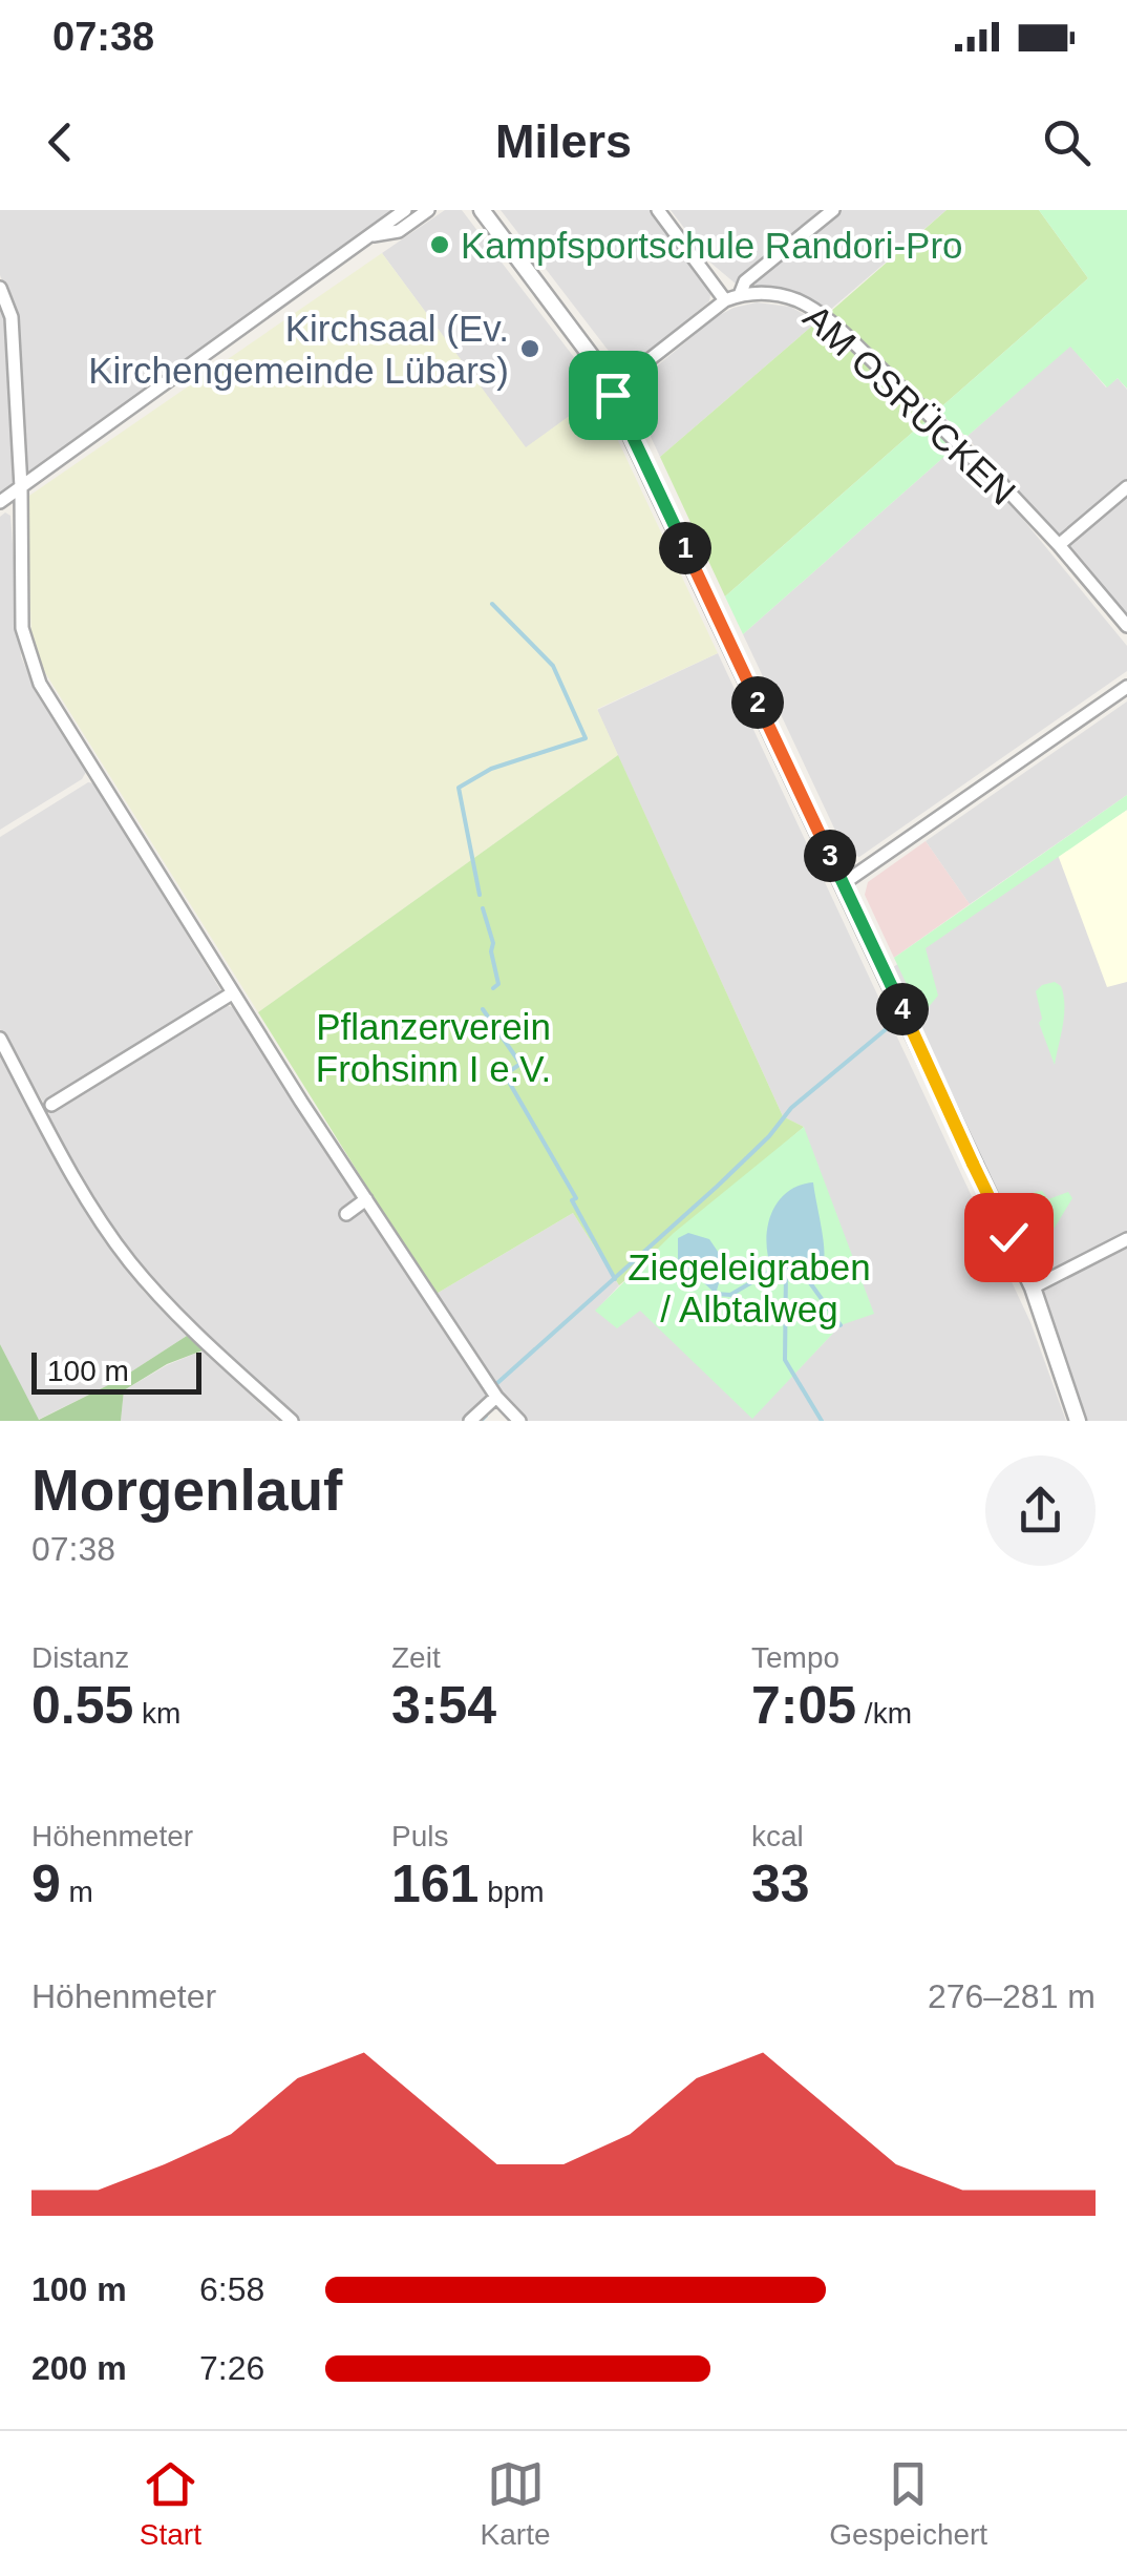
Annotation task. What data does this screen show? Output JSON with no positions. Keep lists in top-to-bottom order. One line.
{"streets":{"street":["AM OSRÜCKEN"]},"parks":["Pflanzerverein Frohsinn I e.V.","Ziegeleigraben / Albtalweg"],"places":["Kampfsportschule Randori-Pro","Kirchsaal (Ev. Kirchengemeinde Lübars)"],"scale_bar":"100 m","page":{"status":"07:38","header":"Milers","pins":["1","2","3","4"],"scale":"100 m","heading":["Morgenlauf","07:38"],"stats":[["Distanz","0.55 km"],["Zeit","3:54"],["Tempo","7:05 /km"],["Höhenmeter","9 m"],["Puls","161 bpm"],["kcal","33"]],"chart":["Höhenmeter","276–281 m"],"list":[{"name":"100 m","note":"6:58"},{"name":"200 m","note":"7:26"}],"tabs":["Start","Karte","Gespeichert"]}}
